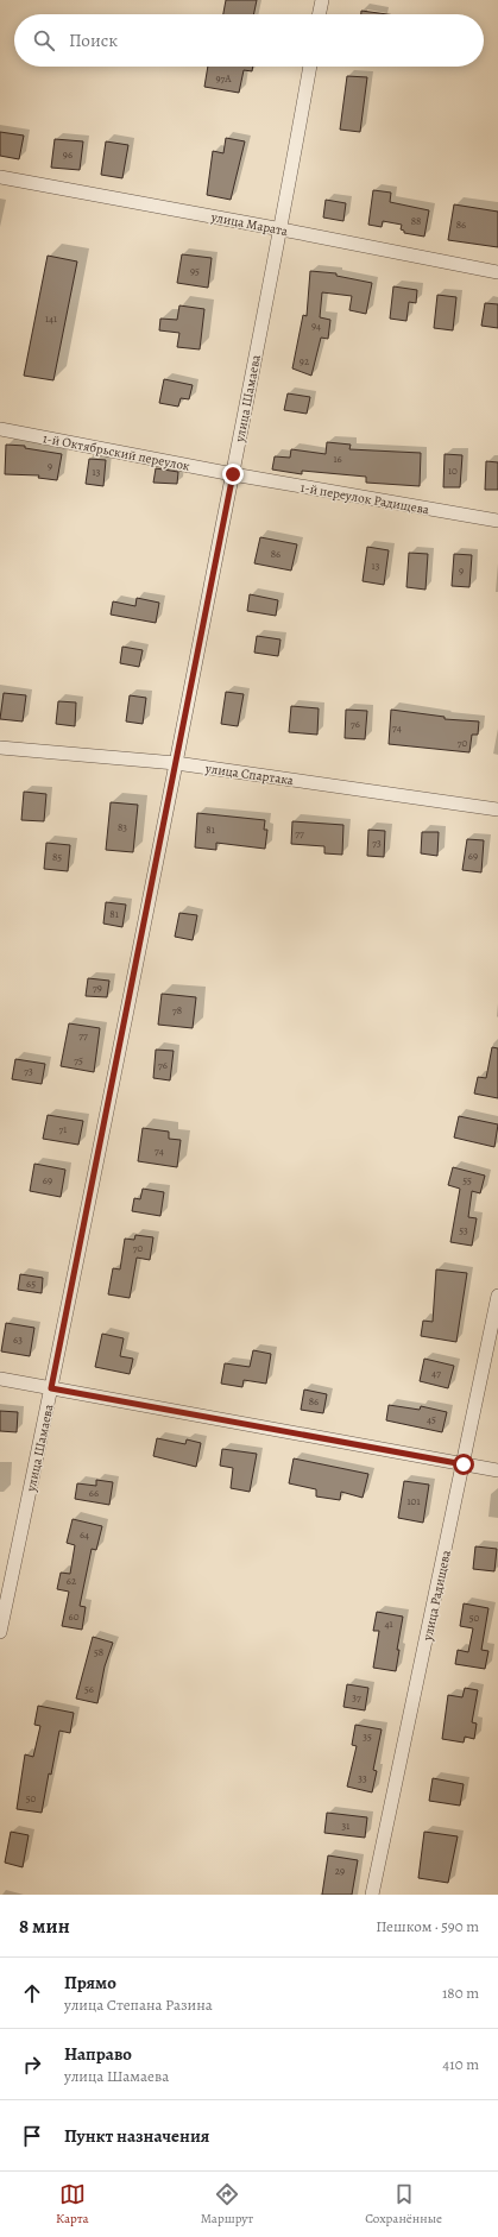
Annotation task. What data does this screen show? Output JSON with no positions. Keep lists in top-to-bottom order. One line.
{"streets":{"street":["улица Марата","улица Шамаева","1-й Октябрьский переулок","1-й переулок Радищева","улица Спартака","улица Радищева"]},"crossings":[["улица Марата","улица Шамаева"],["улица Шамаева","1-й Октябрьский переулок"],["улица Шамаева","1-й переулок Радищева"],["улица Шамаева","улица Спартака"],["1-й Октябрьский переулок","1-й переулок Радищева"]],"house_numbers":["97А","96","88","86","95","141","94","92","16","9","10","13","86","13","9","76","74","70","83","81","77","73","69","85","81","79","78","77","75","76","73","71","74","69","55","53","70","65","63","47","86","45","66","101","64","62","60","50","41","58","56","37","35","33","50","31","29"],"page":{"search":"Поиск","heading":["8 мин","Пешком · 590 m"],"list":[["Прямо","улица Степана Разина","180 m"],["Направо","улица Шамаева","410 m"],"Пункт назначения"],"nav":["Карта","Маршрут","Сохранённые"]}}
